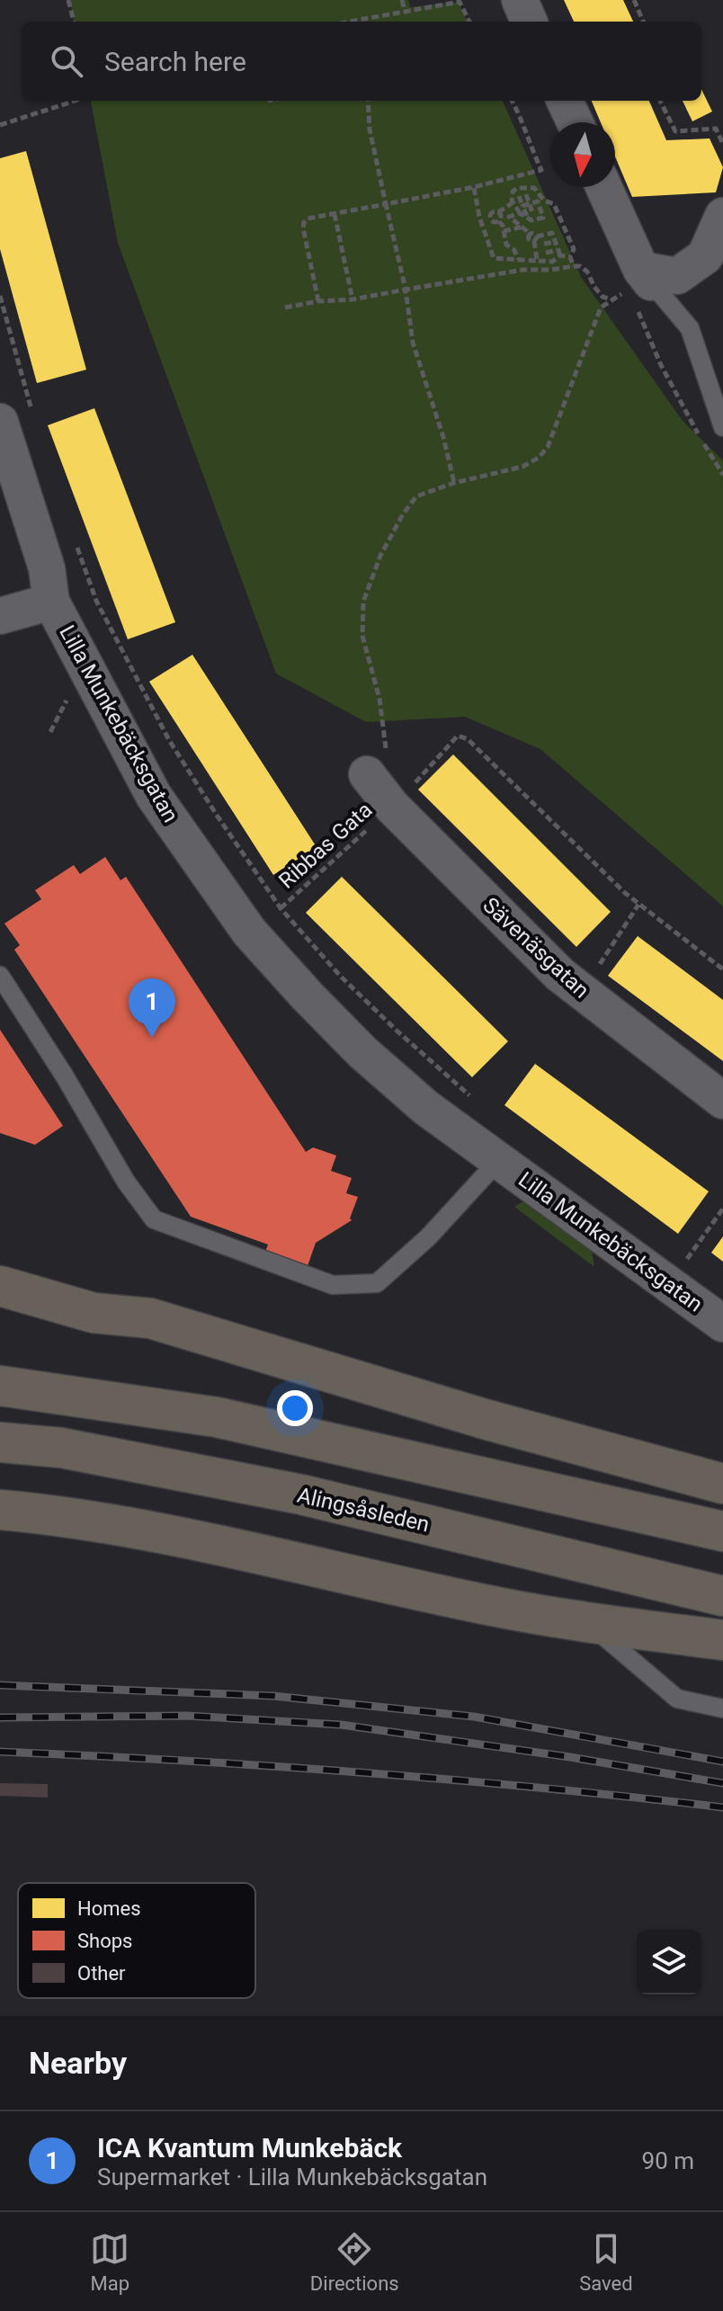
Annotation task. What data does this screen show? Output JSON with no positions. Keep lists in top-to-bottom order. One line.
{"streets":{"highway":["Alingsåsleden"],"street":["Lilla Munkebäcksgatan","Sävenäsgatan"],"path":["Ribbas Gata"]},"crossings":[["Ribbas Gata","Sävenäsgatan"]],"legend":["Homes","Shops","Other"],"north":"bottom","page":{"search":"Search here","pins":"1","heading":"Nearby","list":[{"mark":"1","name":"ICA Kvantum Munkebäck","note":"Supermarket · Lilla Munkebäcksgatan","value":"90 m"}],"nav":["Map","Directions","Saved"]}}
